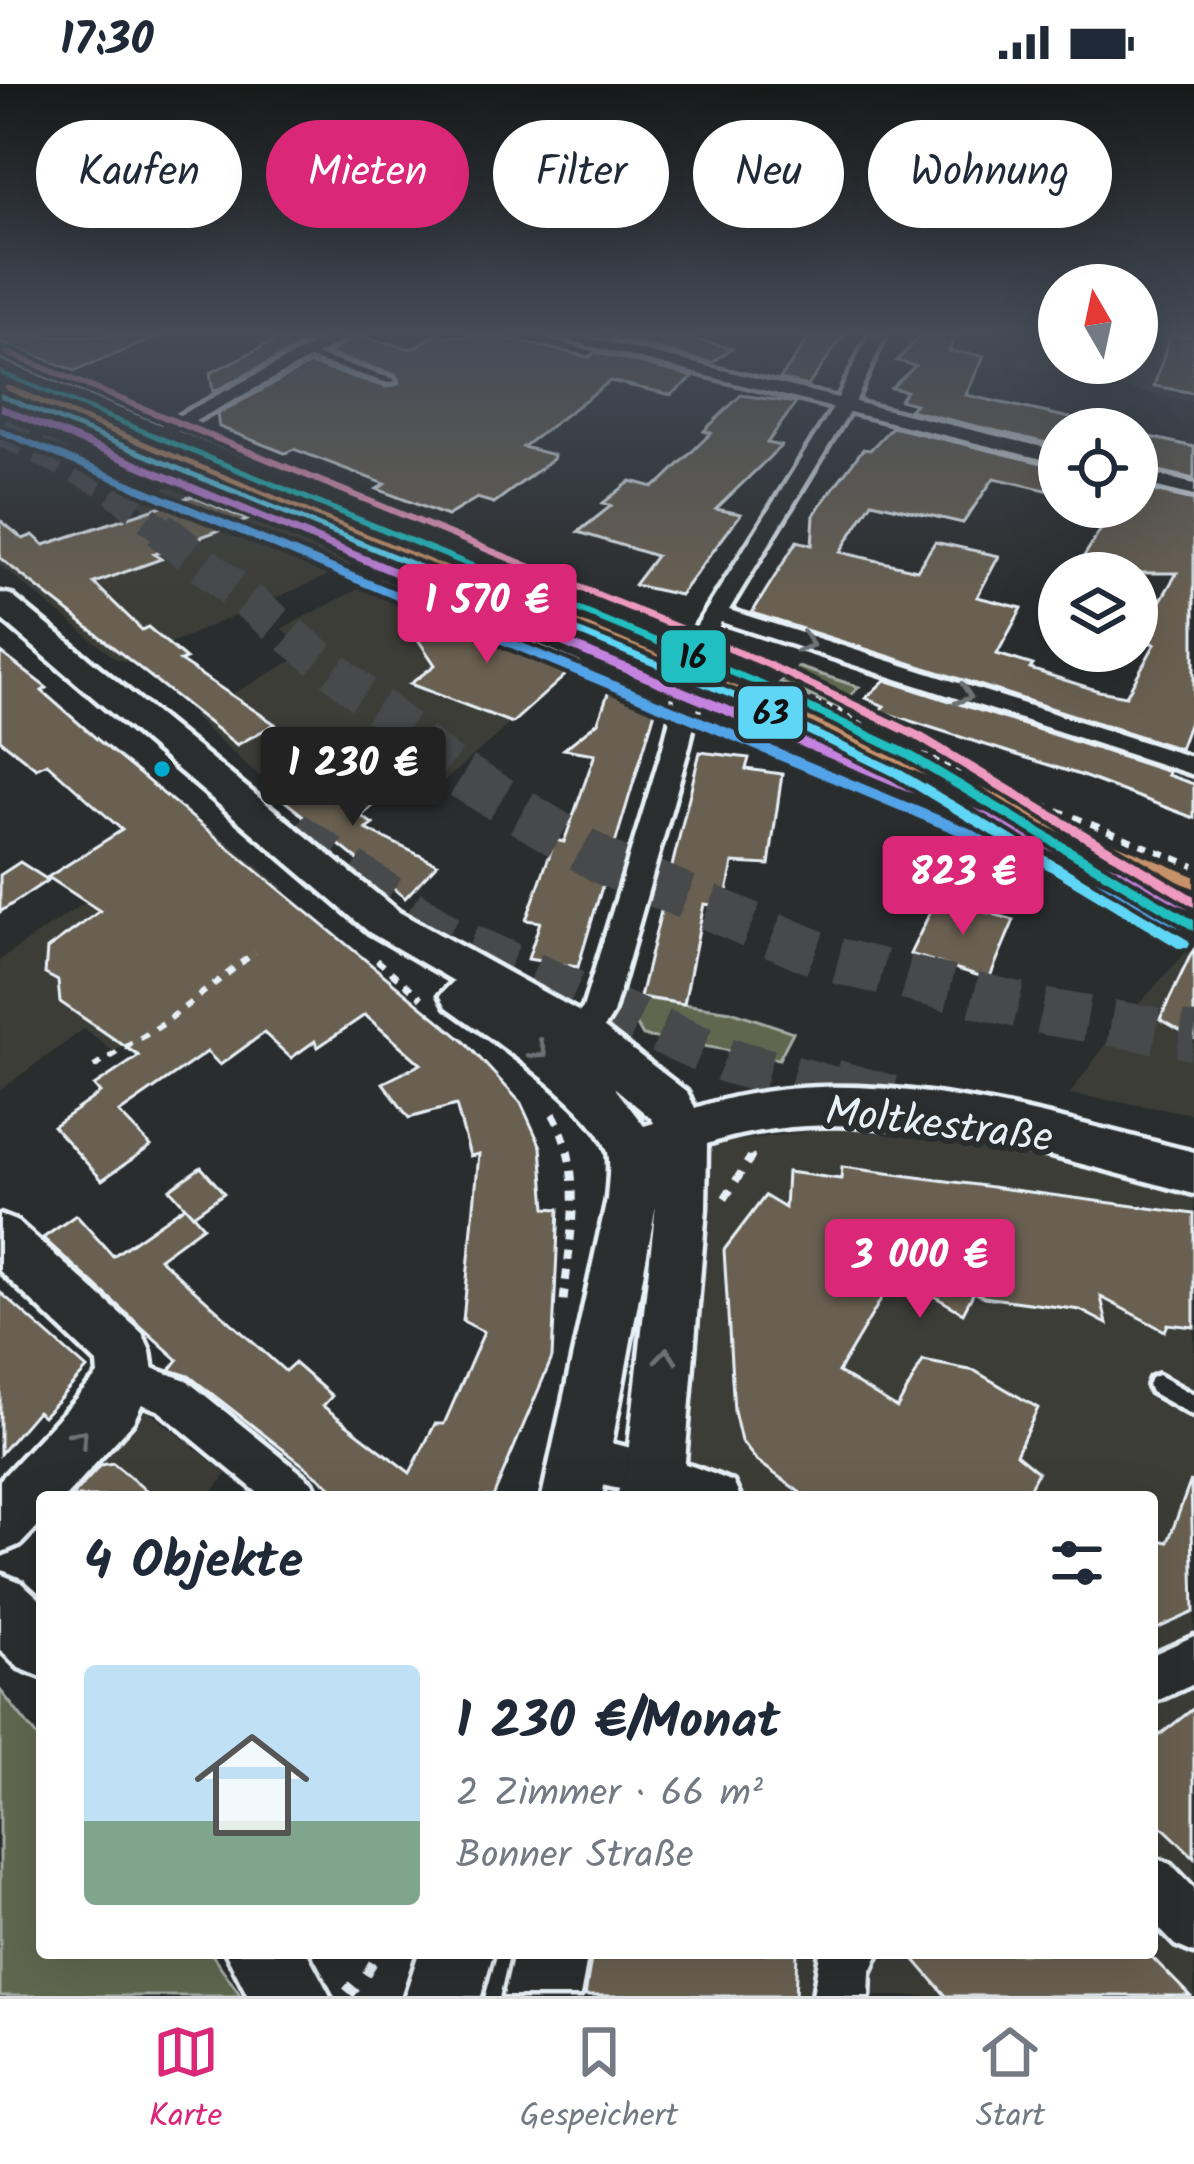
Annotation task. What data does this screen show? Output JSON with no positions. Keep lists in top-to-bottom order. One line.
{"streets":{"main road":["Moltkestraße"]},"lines":["transit line 16","transit line 63"],"north":"top","page":{"status":"17:30","chip":["Kaufen","Mieten","Filter","Neu","Wohnung"],"price":["1 570 €","1 230 €","823 €","3 000 €"],"heading":"4 Objekte","list":[{"name":"1 230 €/Monat","note":"2 Zimmer · 66 m² · Bonner Straße"}],"tabs":["Karte","Gespeichert","Start"]}}
